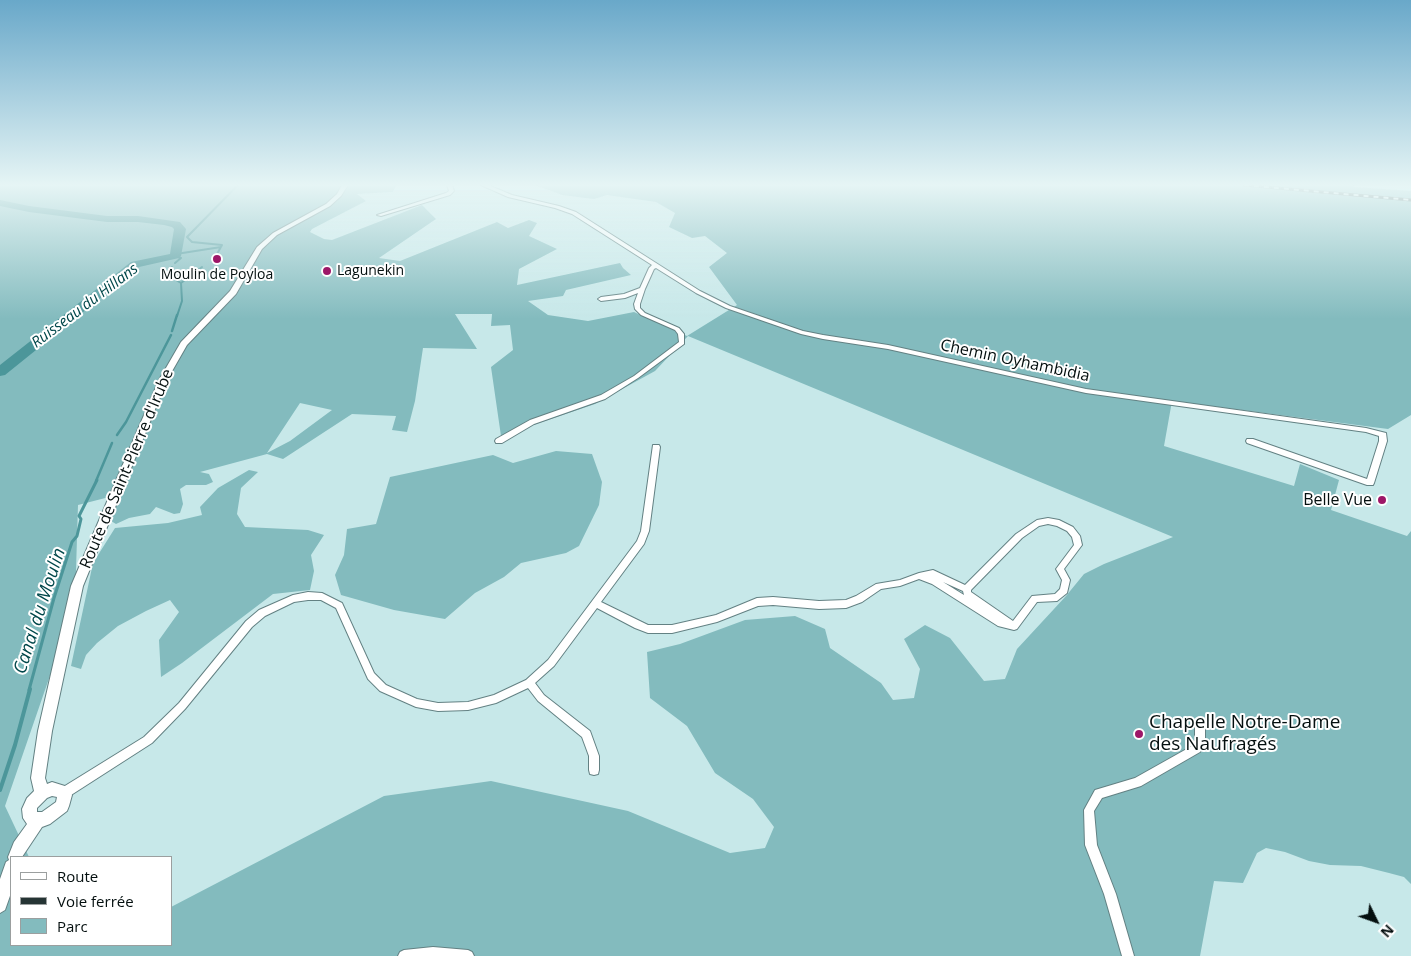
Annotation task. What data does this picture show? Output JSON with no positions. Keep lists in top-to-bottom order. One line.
{"streets":{"street":["Chemin Oyhambidia","Route de Saint-Pierre d'Irube"]},"water":["Ruisseau du Hillans","Canal du Moulin"],"places":["Moulin de Poyloa","Lagunekin","Belle Vue","Chapelle Notre-Dame des Naufragés"],"legend":["Route","Voie ferrée","Parc"],"north":"bottom right"}
